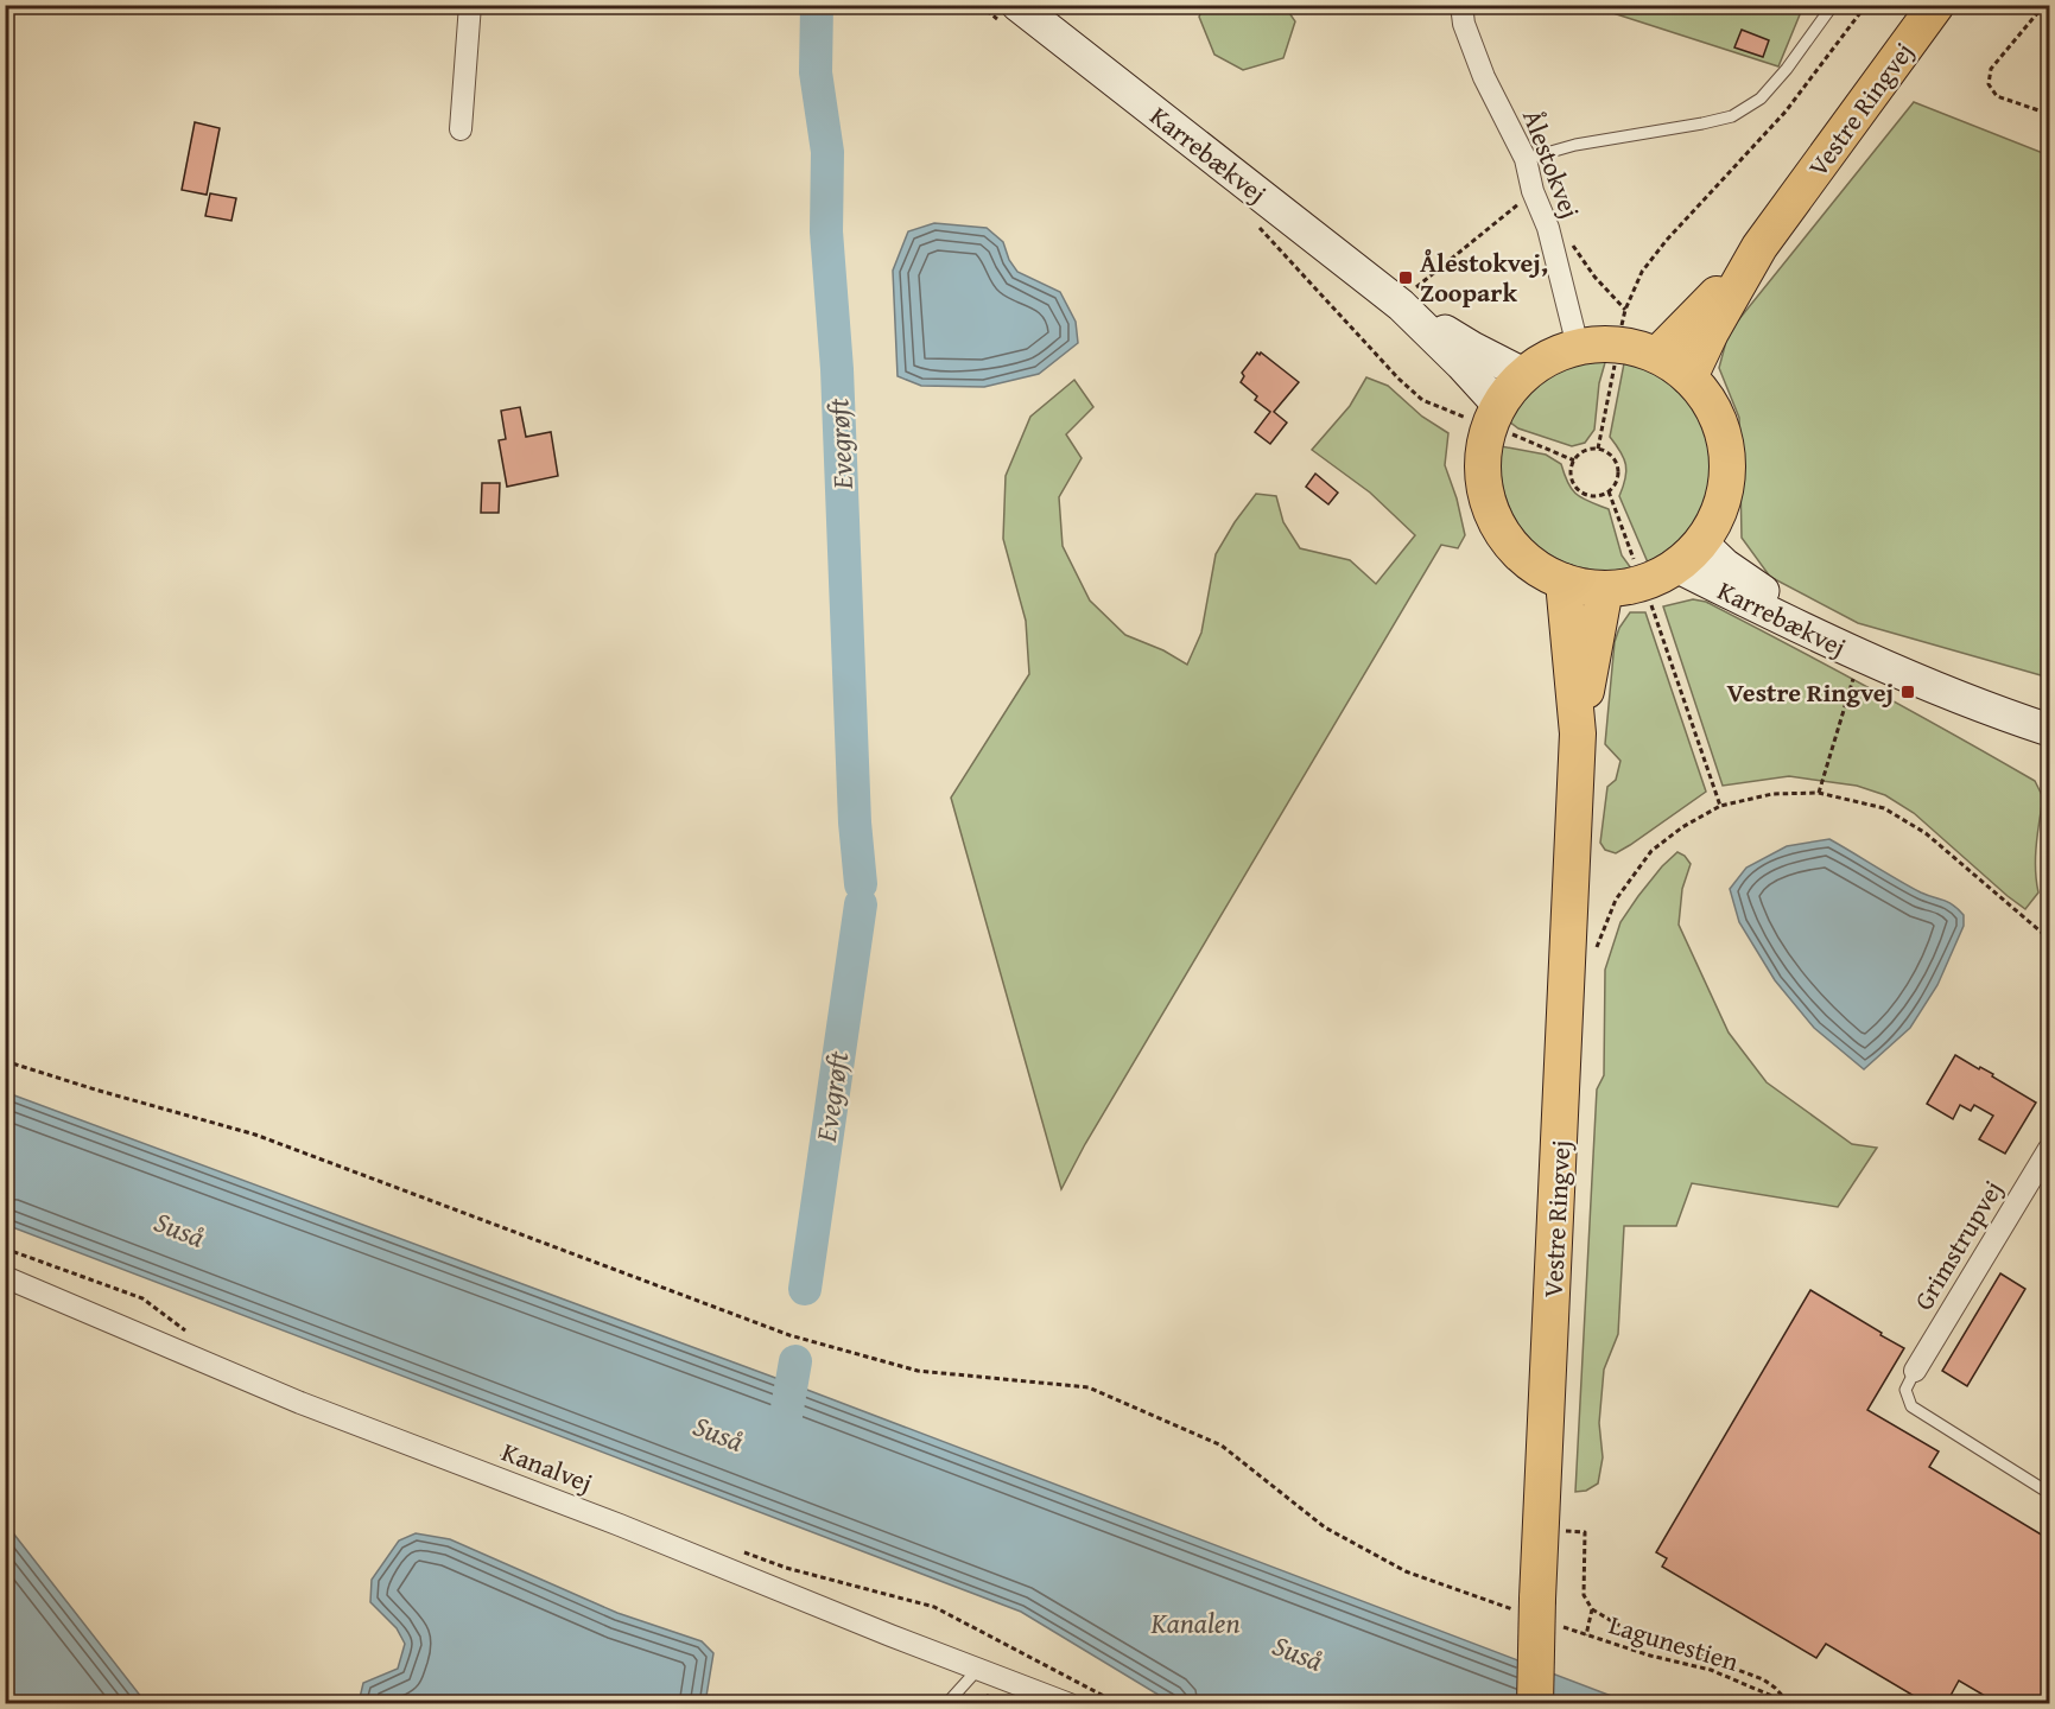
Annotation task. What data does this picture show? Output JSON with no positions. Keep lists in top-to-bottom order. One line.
{"streets":{"main road":["Vestre Ringvej"],"street":["Karrebækvej","Ålestokvej","Grimstrupvej","Kanalvej"],"path":["Lagunestien"]},"water":["Evegrøft","Suså","Kanalen"],"places":{"transit":["Ålestokvej, Zoopark","Vestre Ringvej"]}}
